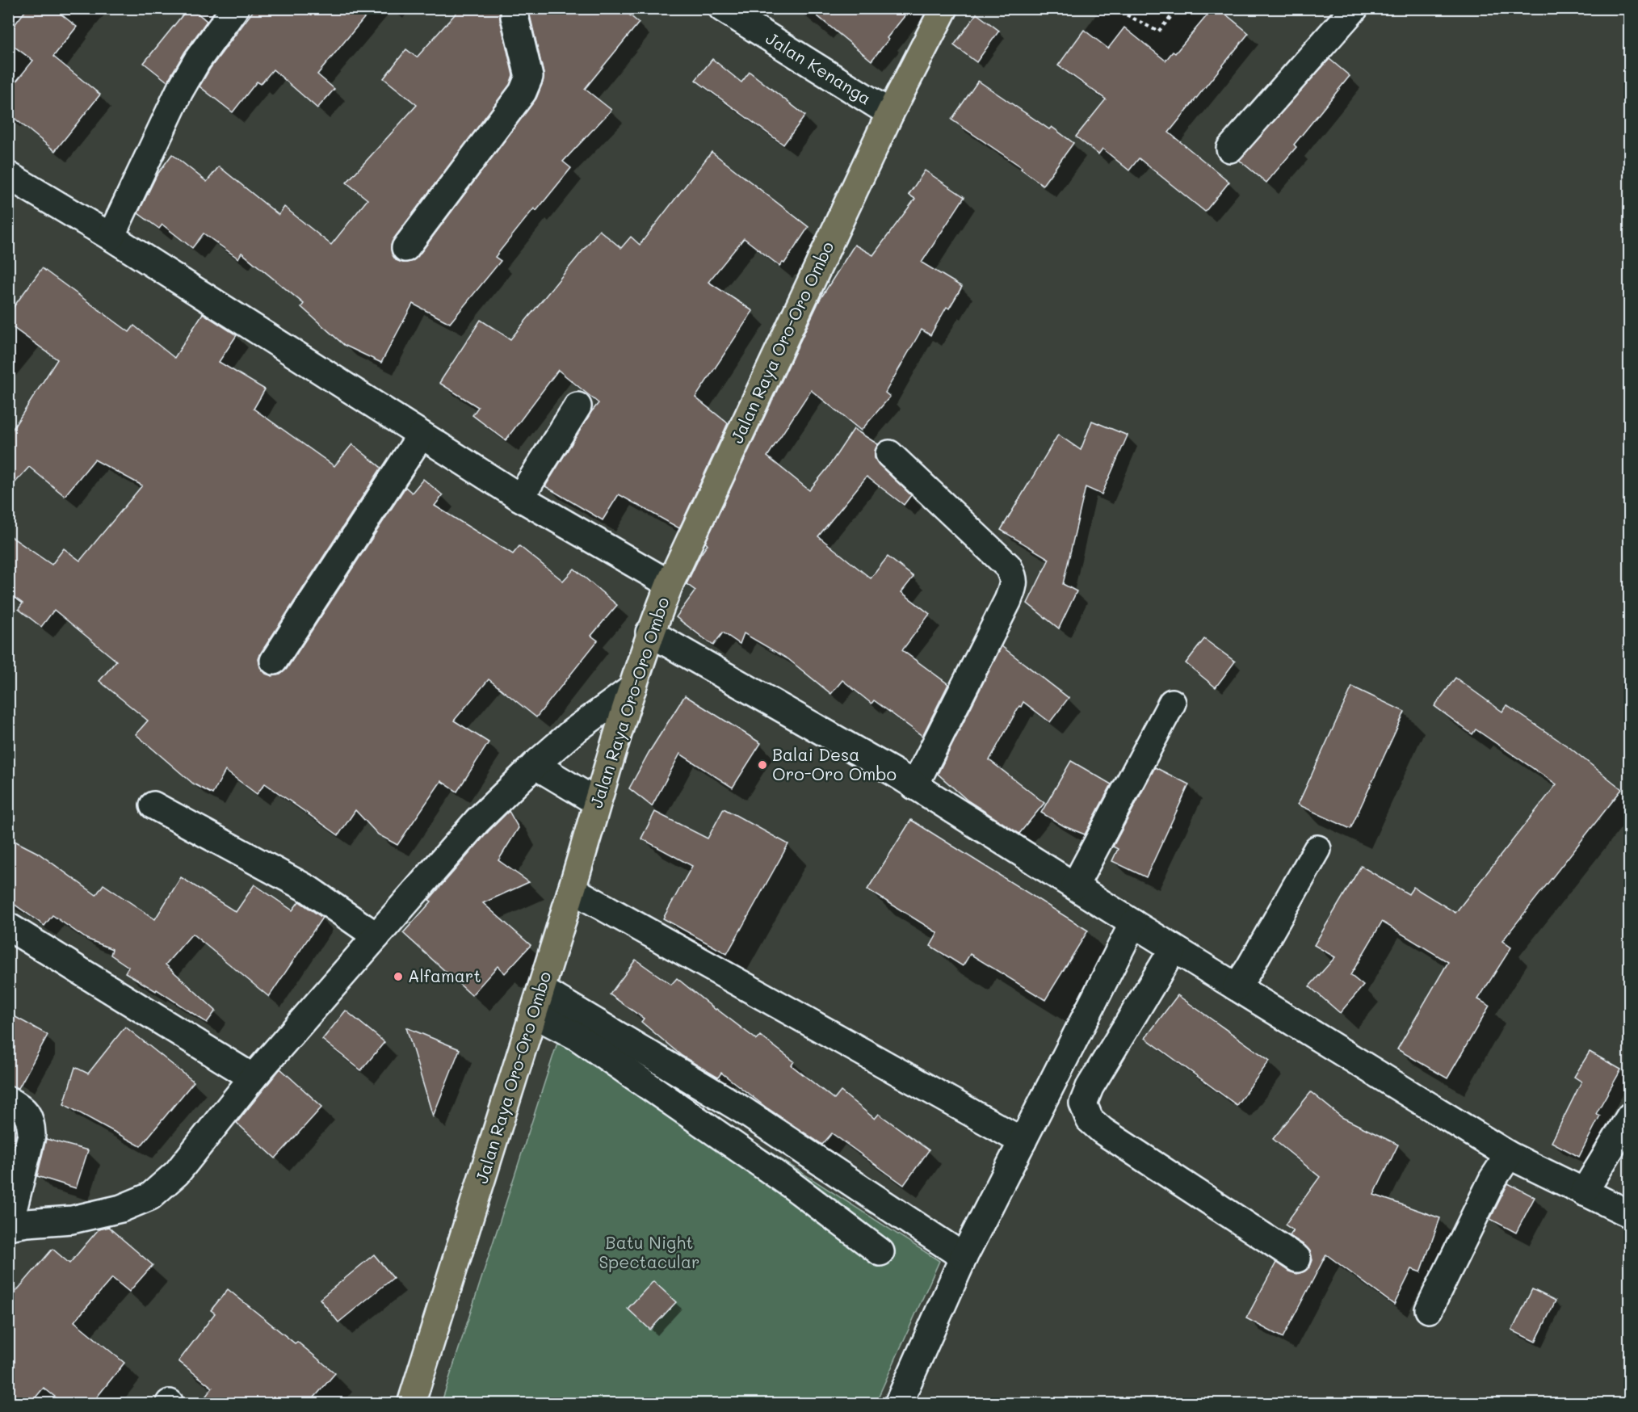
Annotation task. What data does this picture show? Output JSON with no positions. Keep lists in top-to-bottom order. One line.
{"streets":{"main road":["Jalan Raya Oro-Oro Ombo"],"street":["Jalan Kenanga"]},"crossings":[["Jalan Kenanga","Jalan Raya Oro-Oro Ombo"]],"parks":["Batu Night Spectacular"],"places":["Balai Desa Oro-Oro Ombo","Alfamart"]}
